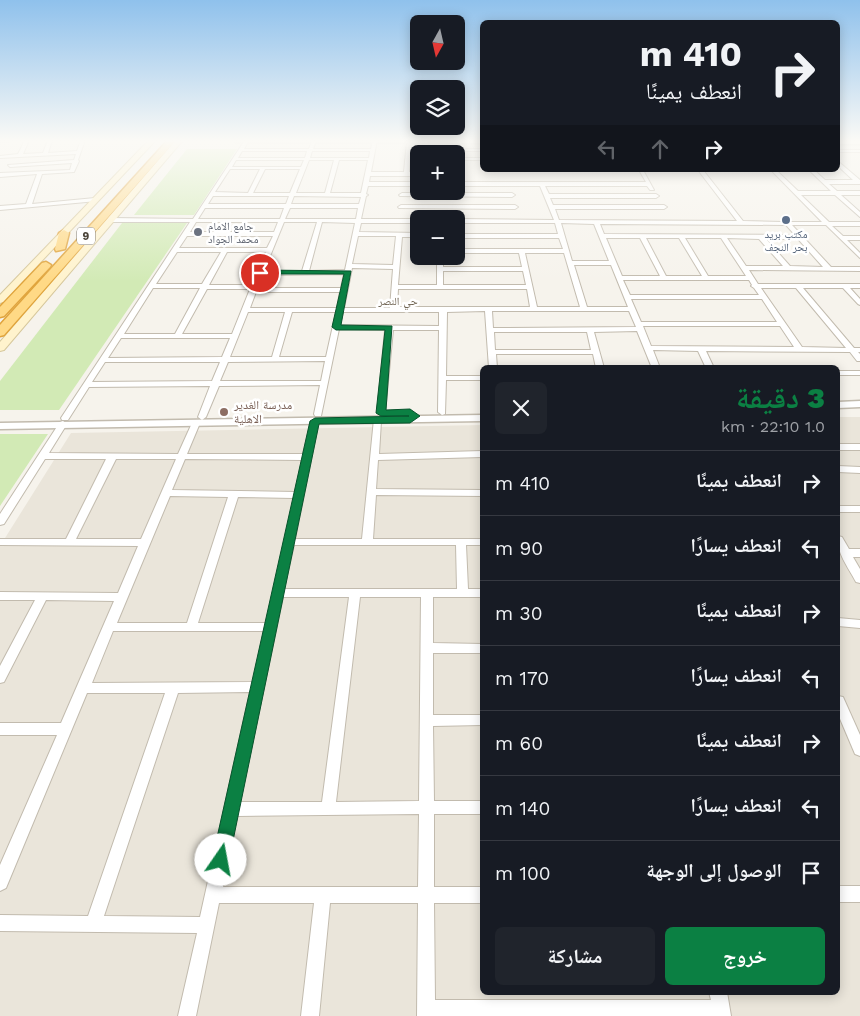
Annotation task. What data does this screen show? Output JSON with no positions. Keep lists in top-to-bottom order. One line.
{"streets":{"highway":["9"]},"districts":["حي النصر"],"places":["مكتب بريد بحر النجف","جامع الامام محمد الجواد","مدرسة الغدير الاهلية"],"north":"bottom","page":{"map_buttons":["+","−"],"turn":["410 m","انعطف يمينًا"],"heading":["3 دقيقة","1.0 km · 22:10"],"list":[{"name":"انعطف يمينًا","value":"410 m"},{"name":"انعطف يسارًا","value":"90 m"},{"name":"انعطف يمينًا","value":"30 m"},{"name":"انعطف يسارًا","value":"170 m"},{"name":"انعطف يمينًا","value":"60 m"},{"name":"انعطف يسارًا","value":"140 m"},{"name":"الوصول إلى الوجهة","value":"100 m"}],"buttons":["خروج","مشاركة"]}}
